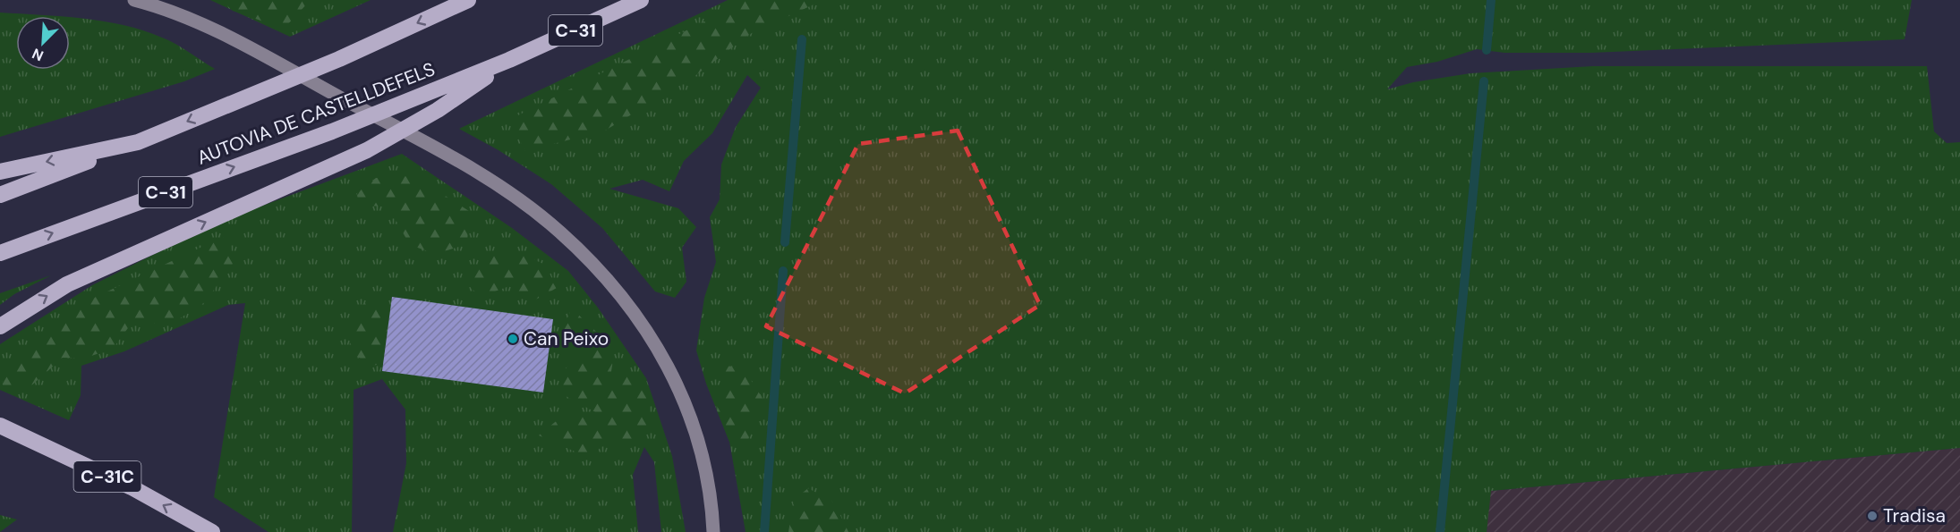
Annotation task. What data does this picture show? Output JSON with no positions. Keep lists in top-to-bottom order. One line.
{"streets":{"highway":["C-31","AUTOVIA DE CASTELLDEFELS","C-31C"]},"places":["Can Peixo","Tradisa"],"north":"bottom left"}
